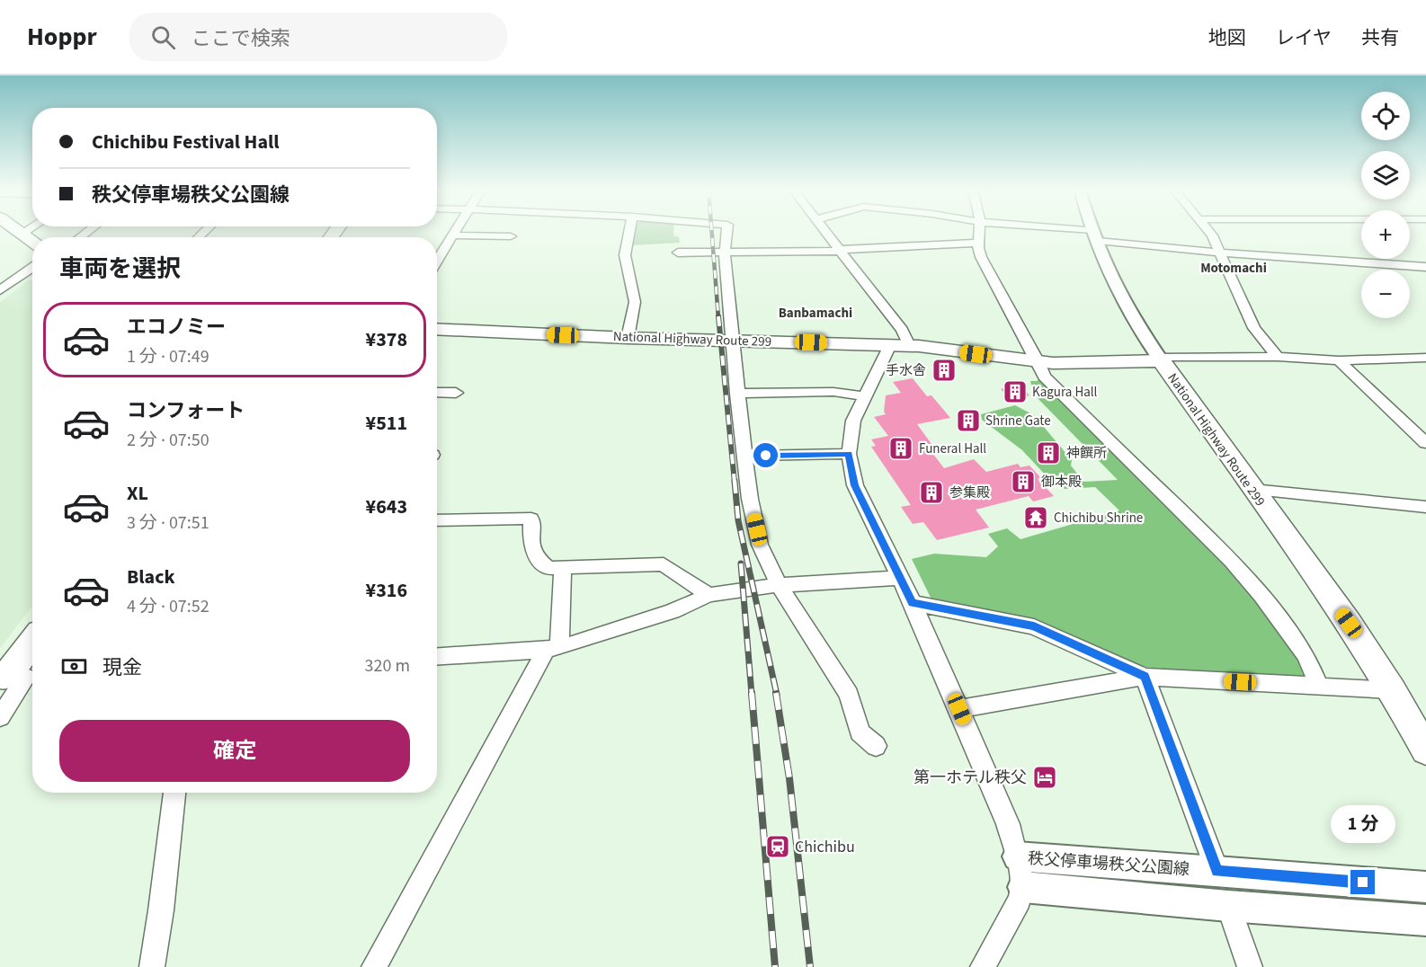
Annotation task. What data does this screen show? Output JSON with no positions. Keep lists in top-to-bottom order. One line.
{"streets":{"highway":["National Highway Route 299"],"main road":["秩父停車場秩父公園線"]},"districts":["Motomachi","Banbamachi"],"places":{"building":["手水舎","Kagura Hall","Shrine Gate","Funeral Hall","神饌所","御本殿","参集殿"],"temple":["Chichibu Shrine"],"hotel":["第一ホテル秩父"],"station":["Chichibu"]},"page":{"header":"Hoppr","search":"ここで検索","nav":["地図","レイヤ","共有"],"map_buttons":["+","−"],"banner":["Chichibu Festival Hall","秩父停車場秩父公園線"],"heading":"車両を選択","list":[{"name":"エコノミー","note":"1 分 · 07:49","value":"¥378"},{"name":"コンフォート","note":"2 分 · 07:50","value":"¥511"},{"name":"XL","note":"3 分 · 07:51","value":"¥643"},{"name":"Black","note":"4 分 · 07:52","value":"¥316"}],"pay":["現金","320 m"],"buttons":"確定","bubble":"1 分"}}
